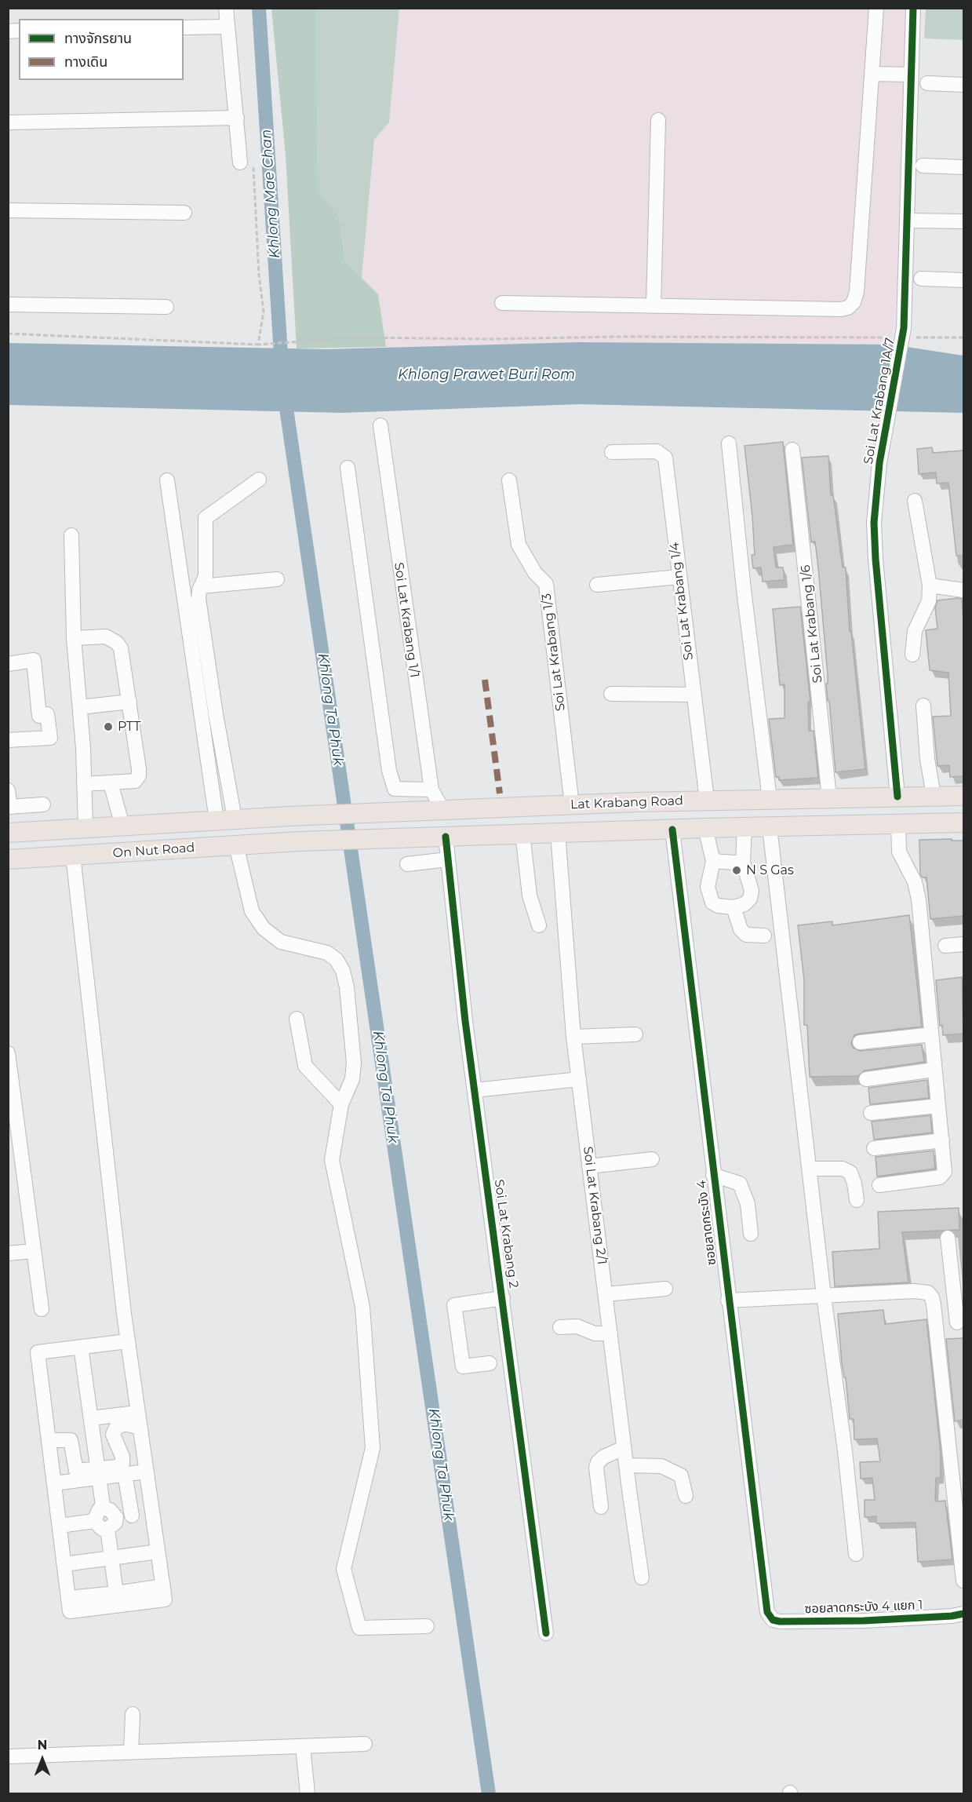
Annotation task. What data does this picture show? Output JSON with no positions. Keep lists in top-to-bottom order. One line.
{"streets":{"main road":["Lat Krabang Road","On Nut Road"],"street":["Soi Lat Krabang 1A/7","Soi Lat Krabang 1/4","Soi Lat Krabang 1/1","Soi Lat Krabang 1/6","Soi Lat Krabang 1/3","Soi Lat Krabang 2/1","ซอยลาดกระบัง 4","Soi Lat Krabang 2","ซอยลาดกระบัง 4 แยก 1"]},"crossings":[["Soi Lat Krabang 1A/7","Lat Krabang Road"],["Soi Lat Krabang 1/4","Lat Krabang Road"],["Soi Lat Krabang 1/1","Lat Krabang Road"],["Soi Lat Krabang 1/6","Lat Krabang Road"],["Soi Lat Krabang 1/3","Lat Krabang Road"],["Lat Krabang Road","On Nut Road"],["On Nut Road","Soi Lat Krabang 2"],["ซอยลาดกระบัง 4","ซอยลาดกระบัง 4 แยก 1"]],"water":["Khlong Mae Chan","Khlong Prawet Buri Rom","Khlong Ta Phuk"],"places":["PTT","N S Gas"],"legend":["ทางจักรยาน","ทางเดิน"],"north":"top"}
